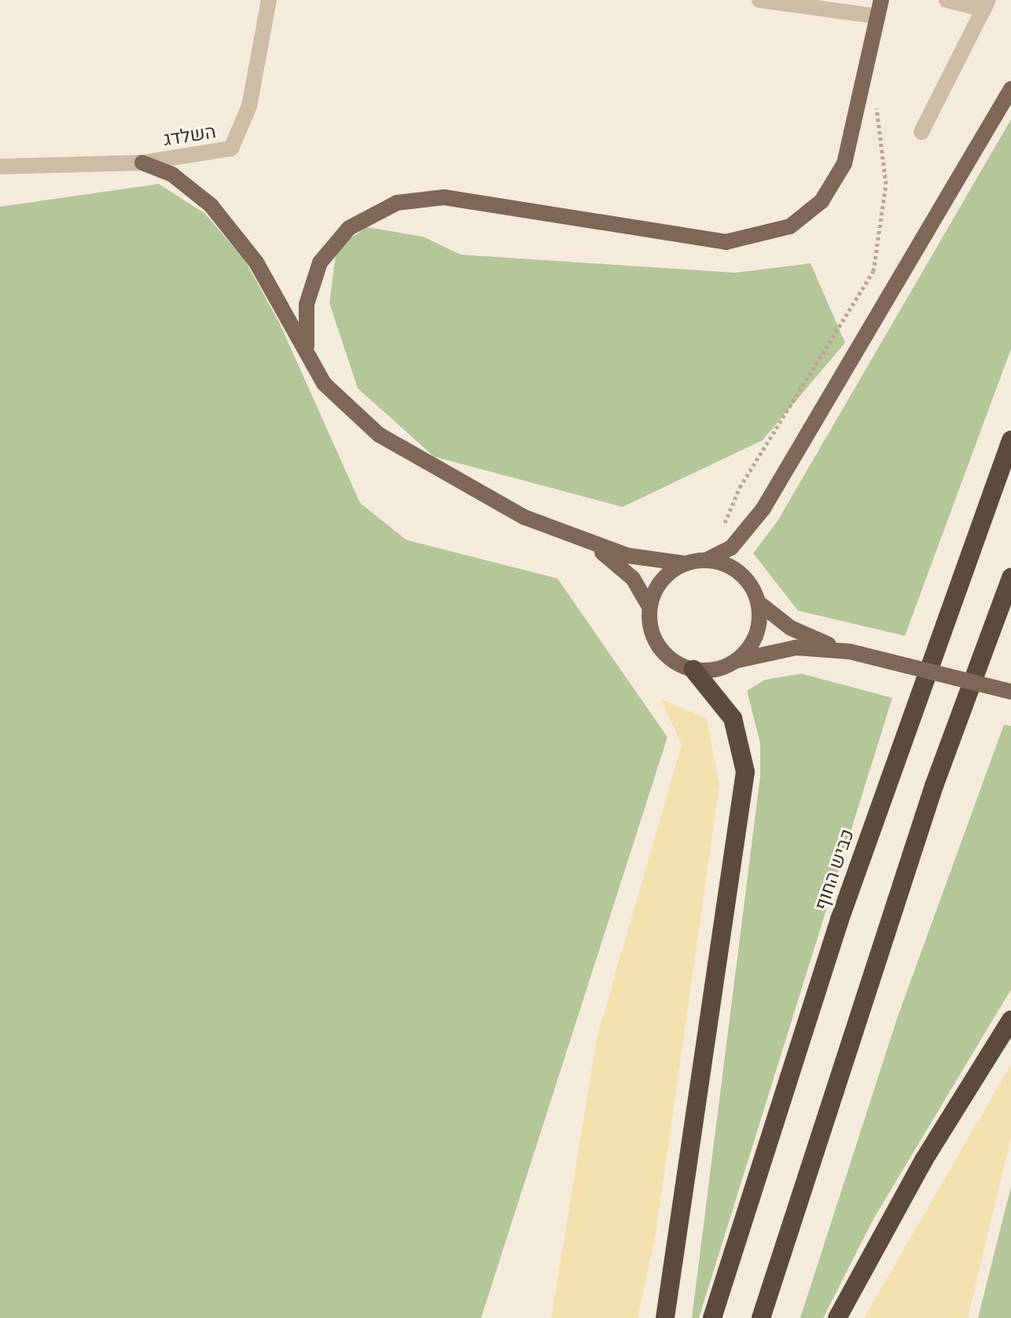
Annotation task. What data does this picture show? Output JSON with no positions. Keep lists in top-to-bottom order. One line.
{"streets":{"highway":["כביש החוף"],"street":["השלדג"]}}
